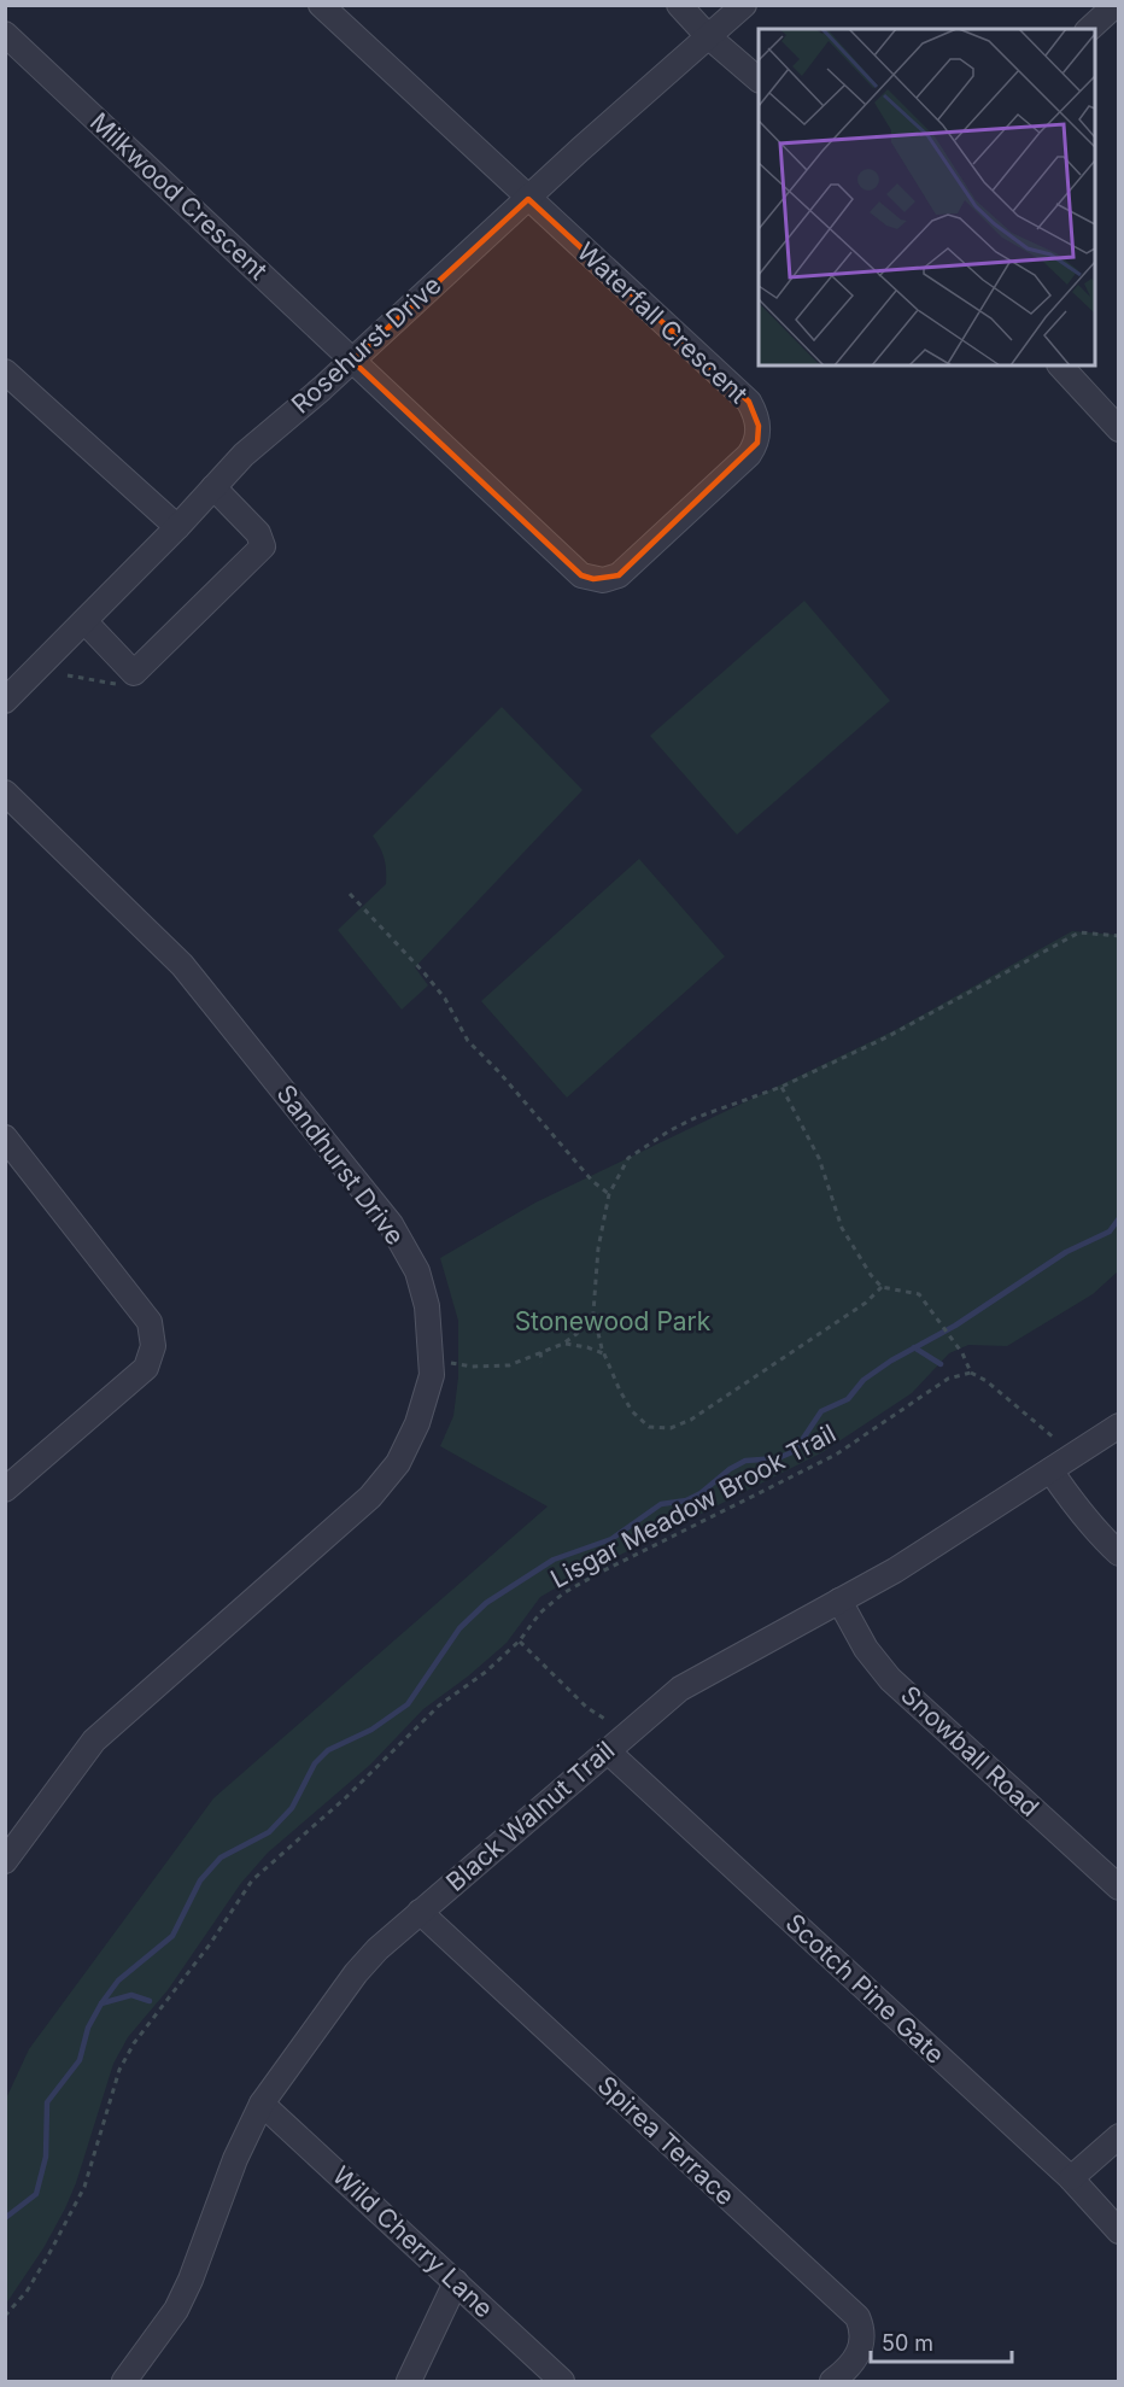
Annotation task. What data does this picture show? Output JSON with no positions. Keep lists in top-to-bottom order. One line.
{"streets":{"street":["Milkwood Crescent","Waterfall Crescent","Rosehurst Drive","Sandhurst Drive","Snowball Road","Black Walnut Trail","Scotch Pine Gate","Spirea Terrace","Wild Cherry Lane"],"path":["Lisgar Meadow Brook Trail"]},"crossings":[["Milkwood Crescent","Waterfall Crescent"],["Milkwood Crescent","Rosehurst Drive"],["Waterfall Crescent","Rosehurst Drive"],["Snowball Road","Black Walnut Trail"],["Black Walnut Trail","Scotch Pine Gate"],["Black Walnut Trail","Spirea Terrace"],["Black Walnut Trail","Wild Cherry Lane"]],"parks":["Stonewood Park"],"scale_bar":"50 m"}
